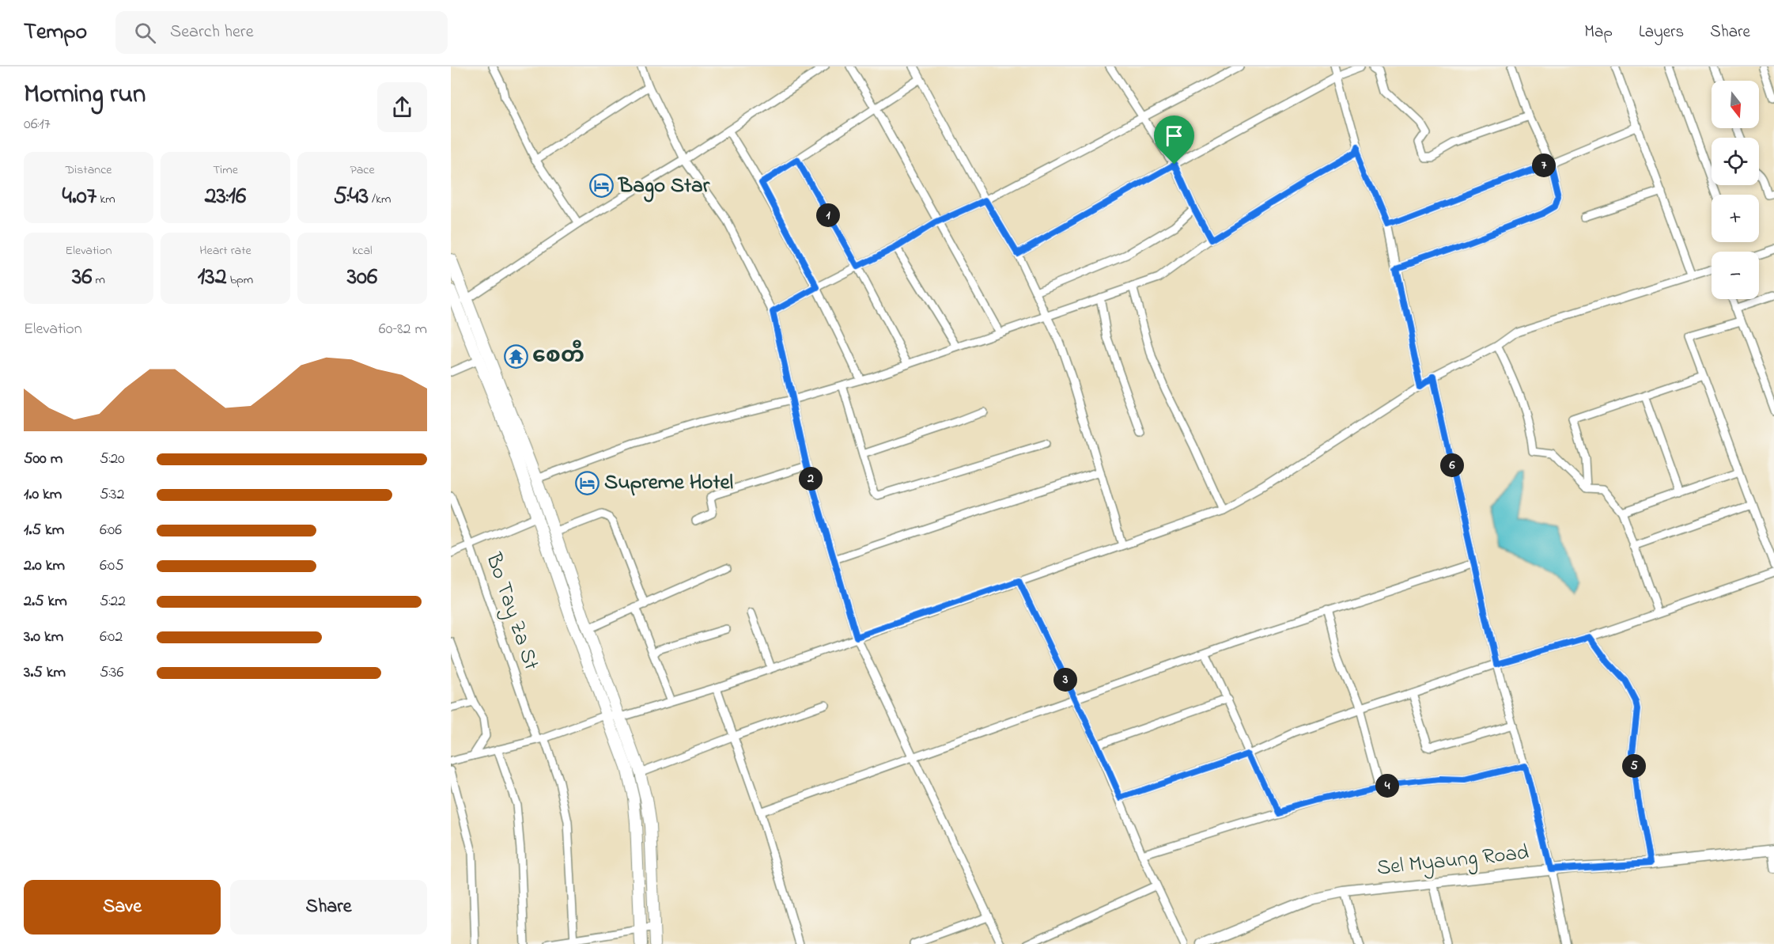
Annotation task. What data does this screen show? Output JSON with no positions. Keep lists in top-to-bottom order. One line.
{"streets":{"main road":["Sel Myaung Road"],"street":["Bo Tay Za St"]},"places":{"hotel":["Bago Star","Supreme Hotel"],"temple":["စေတီ"]},"north":"bottom","page":{"header":"Tempo","search":"Search here","nav":["Map","Layers","Share"],"heading":["Morning run","06:17"],"map_buttons":["+","−"],"stats":[["Distance","4.07 km"],["Time","23:16"],["Pace","5:43 /km"],["Elevation","36 m"],["Heart rate","132 bpm"],["kcal","306"]],"pins":["7","1","6","2","3","5","4"],"chart":["Elevation","60–82 m"],"list":[{"name":"500 m","note":"5:20"},{"name":"1.0 km","note":"5:32"},{"name":"1.5 km","note":"6:06"},{"name":"2.0 km","note":"6:05"},{"name":"2.5 km","note":"5:22"},{"name":"3.0 km","note":"6:02"},{"name":"3.5 km","note":"5:36"}],"buttons":["Save","Share"]}}
